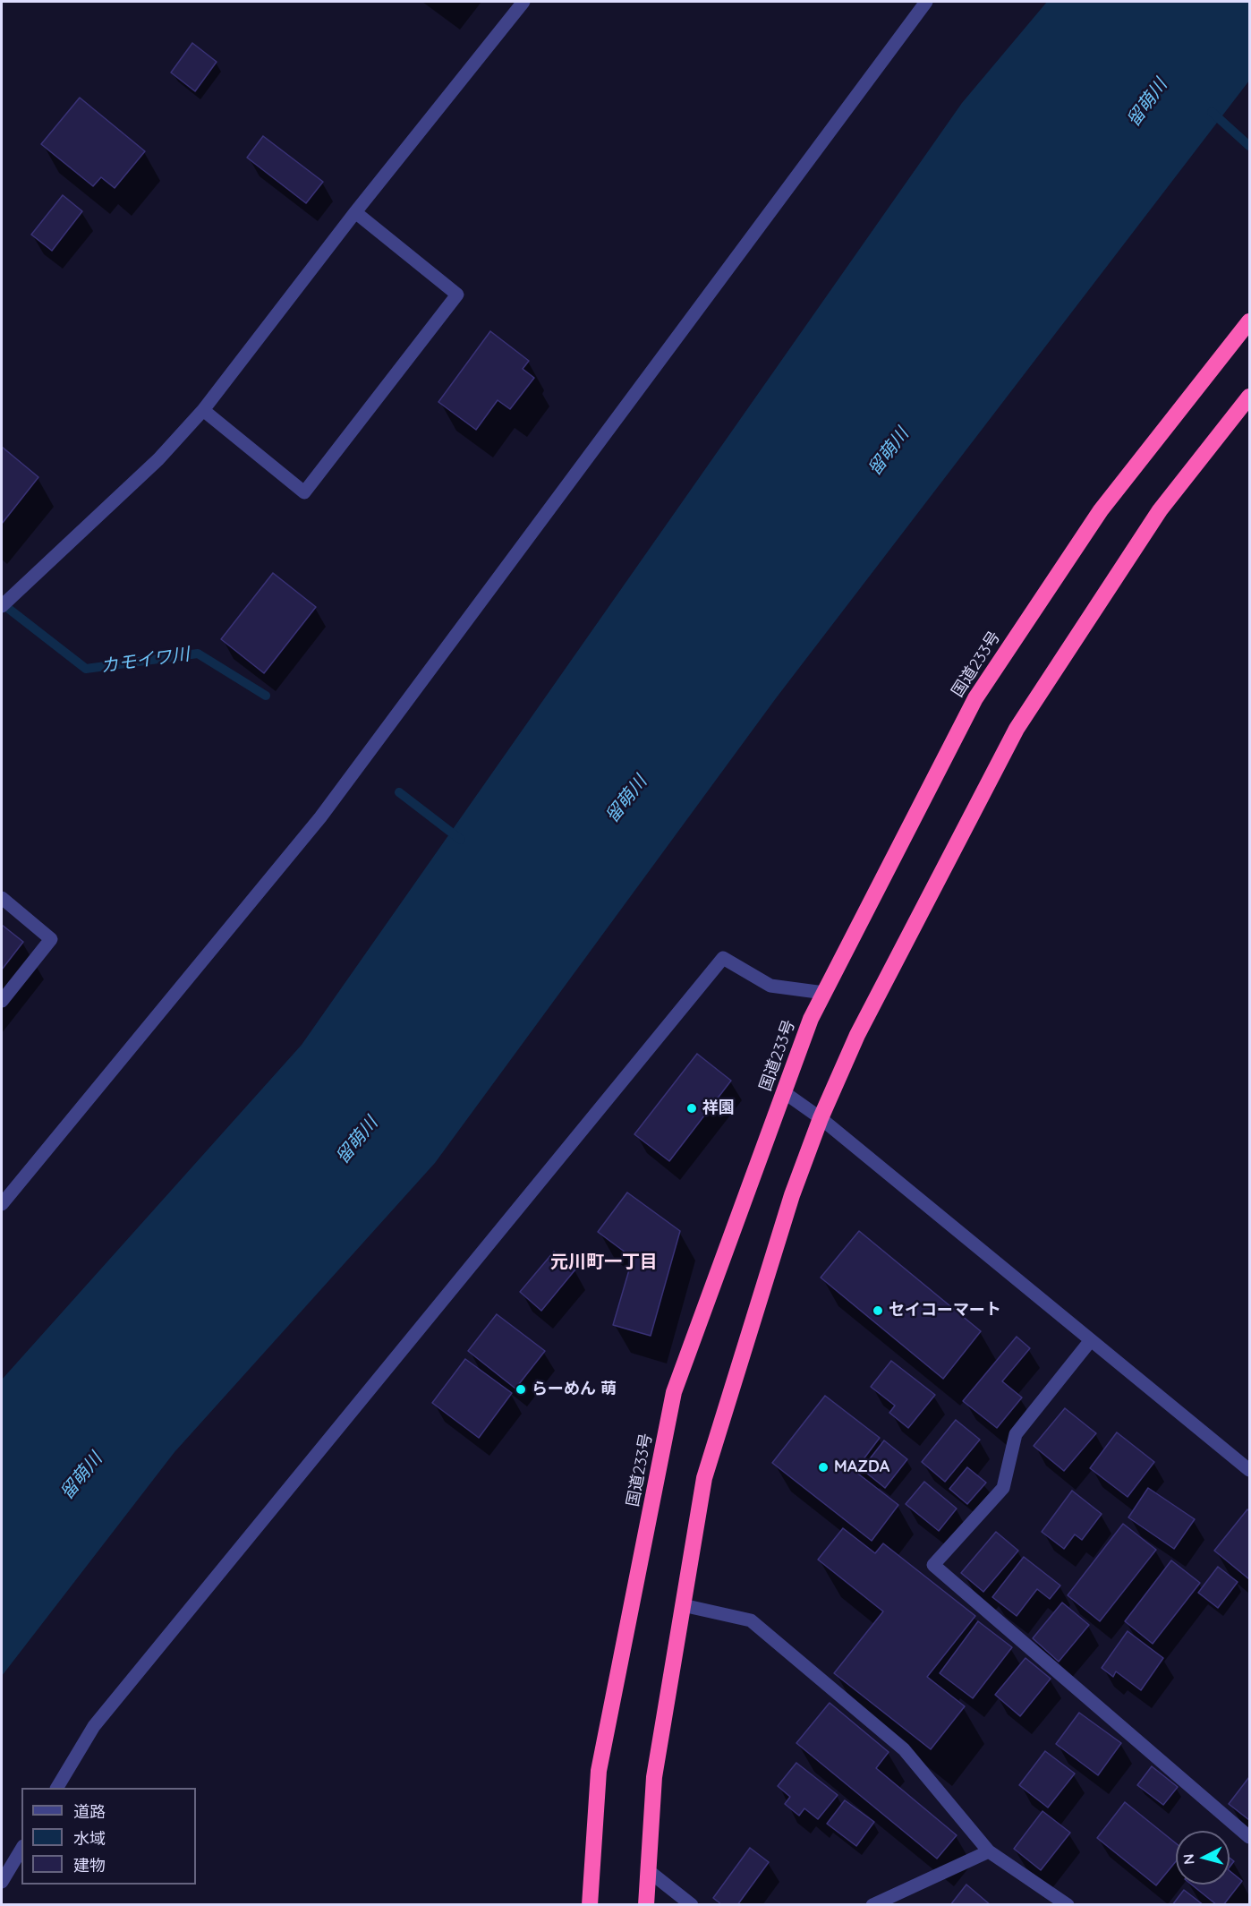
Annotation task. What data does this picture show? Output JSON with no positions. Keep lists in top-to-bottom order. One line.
{"streets":{"highway":["国道233号"]},"districts":["元川町一丁目"],"water":["留萌川","カモイワ川"],"places":["祥園","セイコーマート","らーめん 萌","MAZDA"],"legend":["道路","水域","建物"],"north":"left"}
